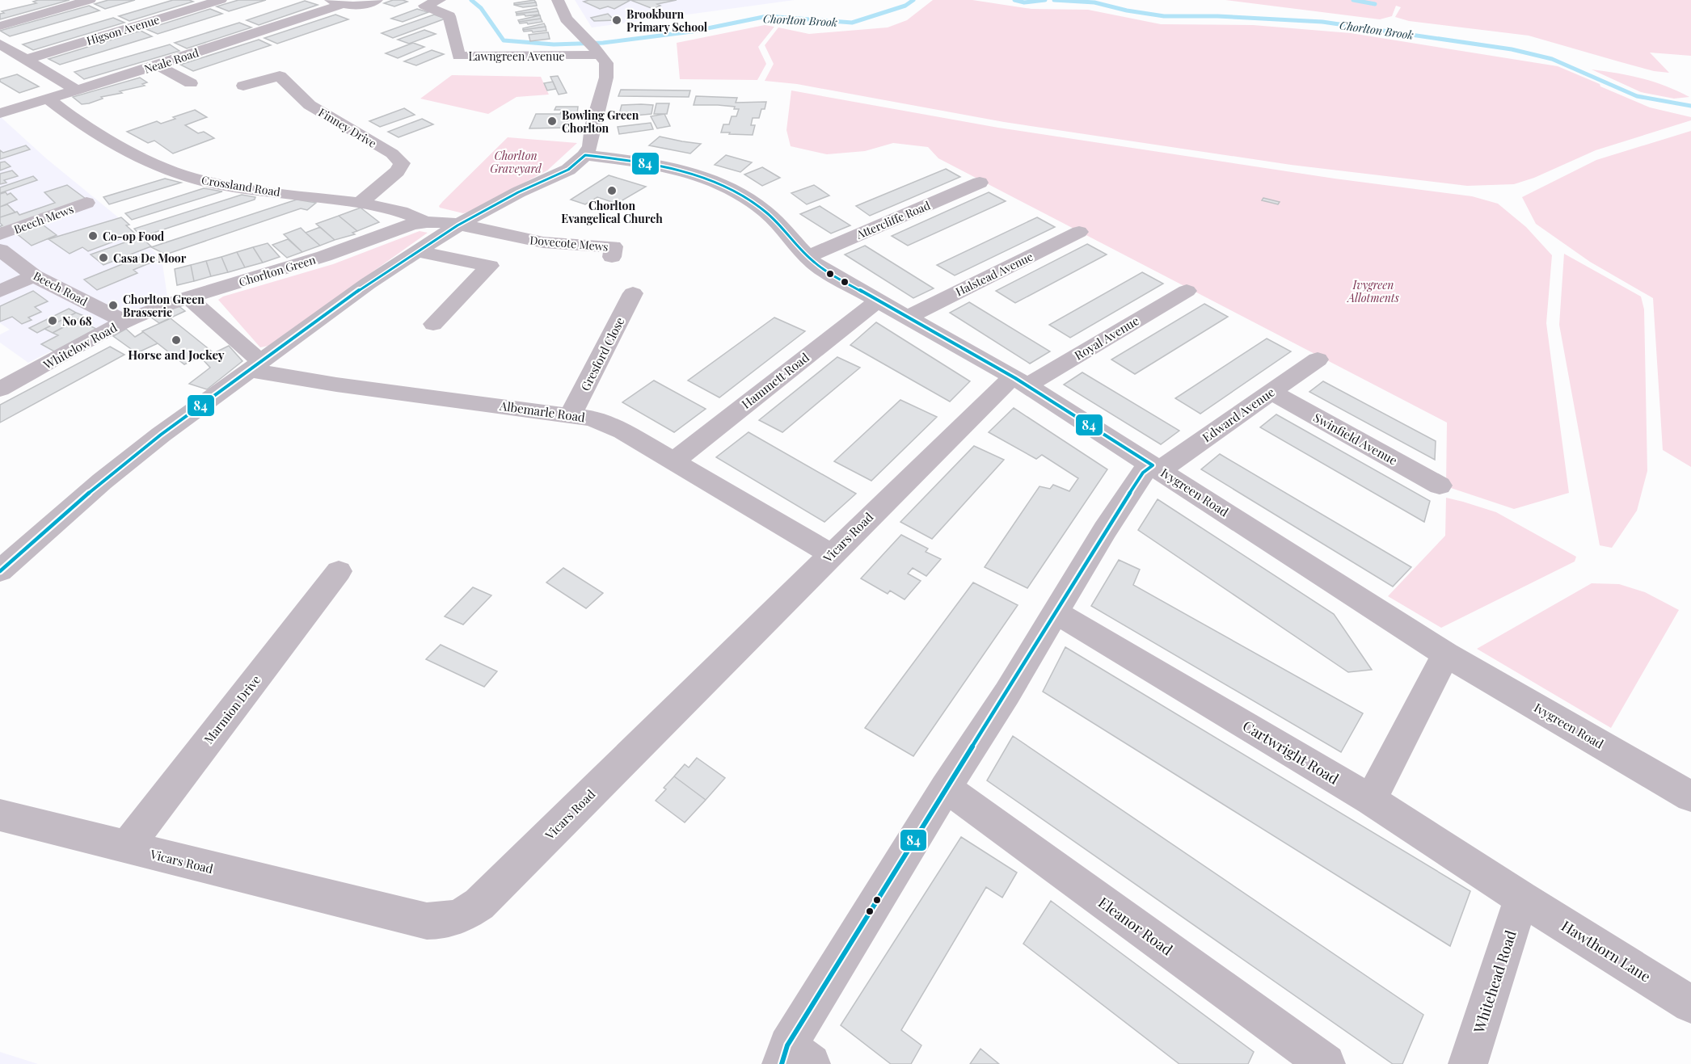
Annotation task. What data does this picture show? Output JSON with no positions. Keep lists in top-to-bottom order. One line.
{"streets":{"street":["Higson Avenue","Lawngreen Avenue","Neale Road","Finney Drive","Crossland Road","Beech Mews","Attercliffe Road","Dovecote Mews","Chorlton Green","Halstead Avenue","Beech Road","Royal Avenue","Whitelow Road","Gresford Close","Hammett Road","Albemarle Road","Edward Avenue","Swinfield Avenue","Ivygreen Road","Vicars Road","Marmion Drive","Cartwright Road","Eleanor Road","Hawthorn Lane","Whitehead Road"]},"crossings":[["Neale Road","Crossland Road"],["Finney Drive","Crossland Road"],["Crossland Road","Chorlton Green"],["Attercliffe Road","Ivygreen Road"],["Dovecote Mews","Chorlton Green"],["Chorlton Green","Whitelow Road"],["Halstead Avenue","Ivygreen Road"],["Beech Road","Whitelow Road"],["Royal Avenue","Ivygreen Road"],["Royal Avenue","Vicars Road"],["Gresford Close","Albemarle Road"],["Hammett Road","Albemarle Road"],["Hammett Road","Ivygreen Road"],["Albemarle Road","Vicars Road"],["Edward Avenue","Swinfield Avenue"],["Edward Avenue","Ivygreen Road"],["Edward Avenue","Cartwright Road"],["Edward Avenue","Eleanor Road"],["Ivygreen Road","Vicars Road"],["Vicars Road","Marmion Drive"],["Cartwright Road","Hawthorn Lane"],["Cartwright Road","Whitehead Road"],["Hawthorn Lane","Whitehead Road"]],"water":["Chorlton Brook"],"parks":["Chorlton Graveyard","Ivygreen Allotments"],"places":["Brookburn Primary School","Bowling Green Chorlton","Chorlton Evangelical Church","Co-op Food","Casa De Moor","Chorlton Green Brasserie","No 68","Horse and Jockey"],"lines":["transit line 84"]}
